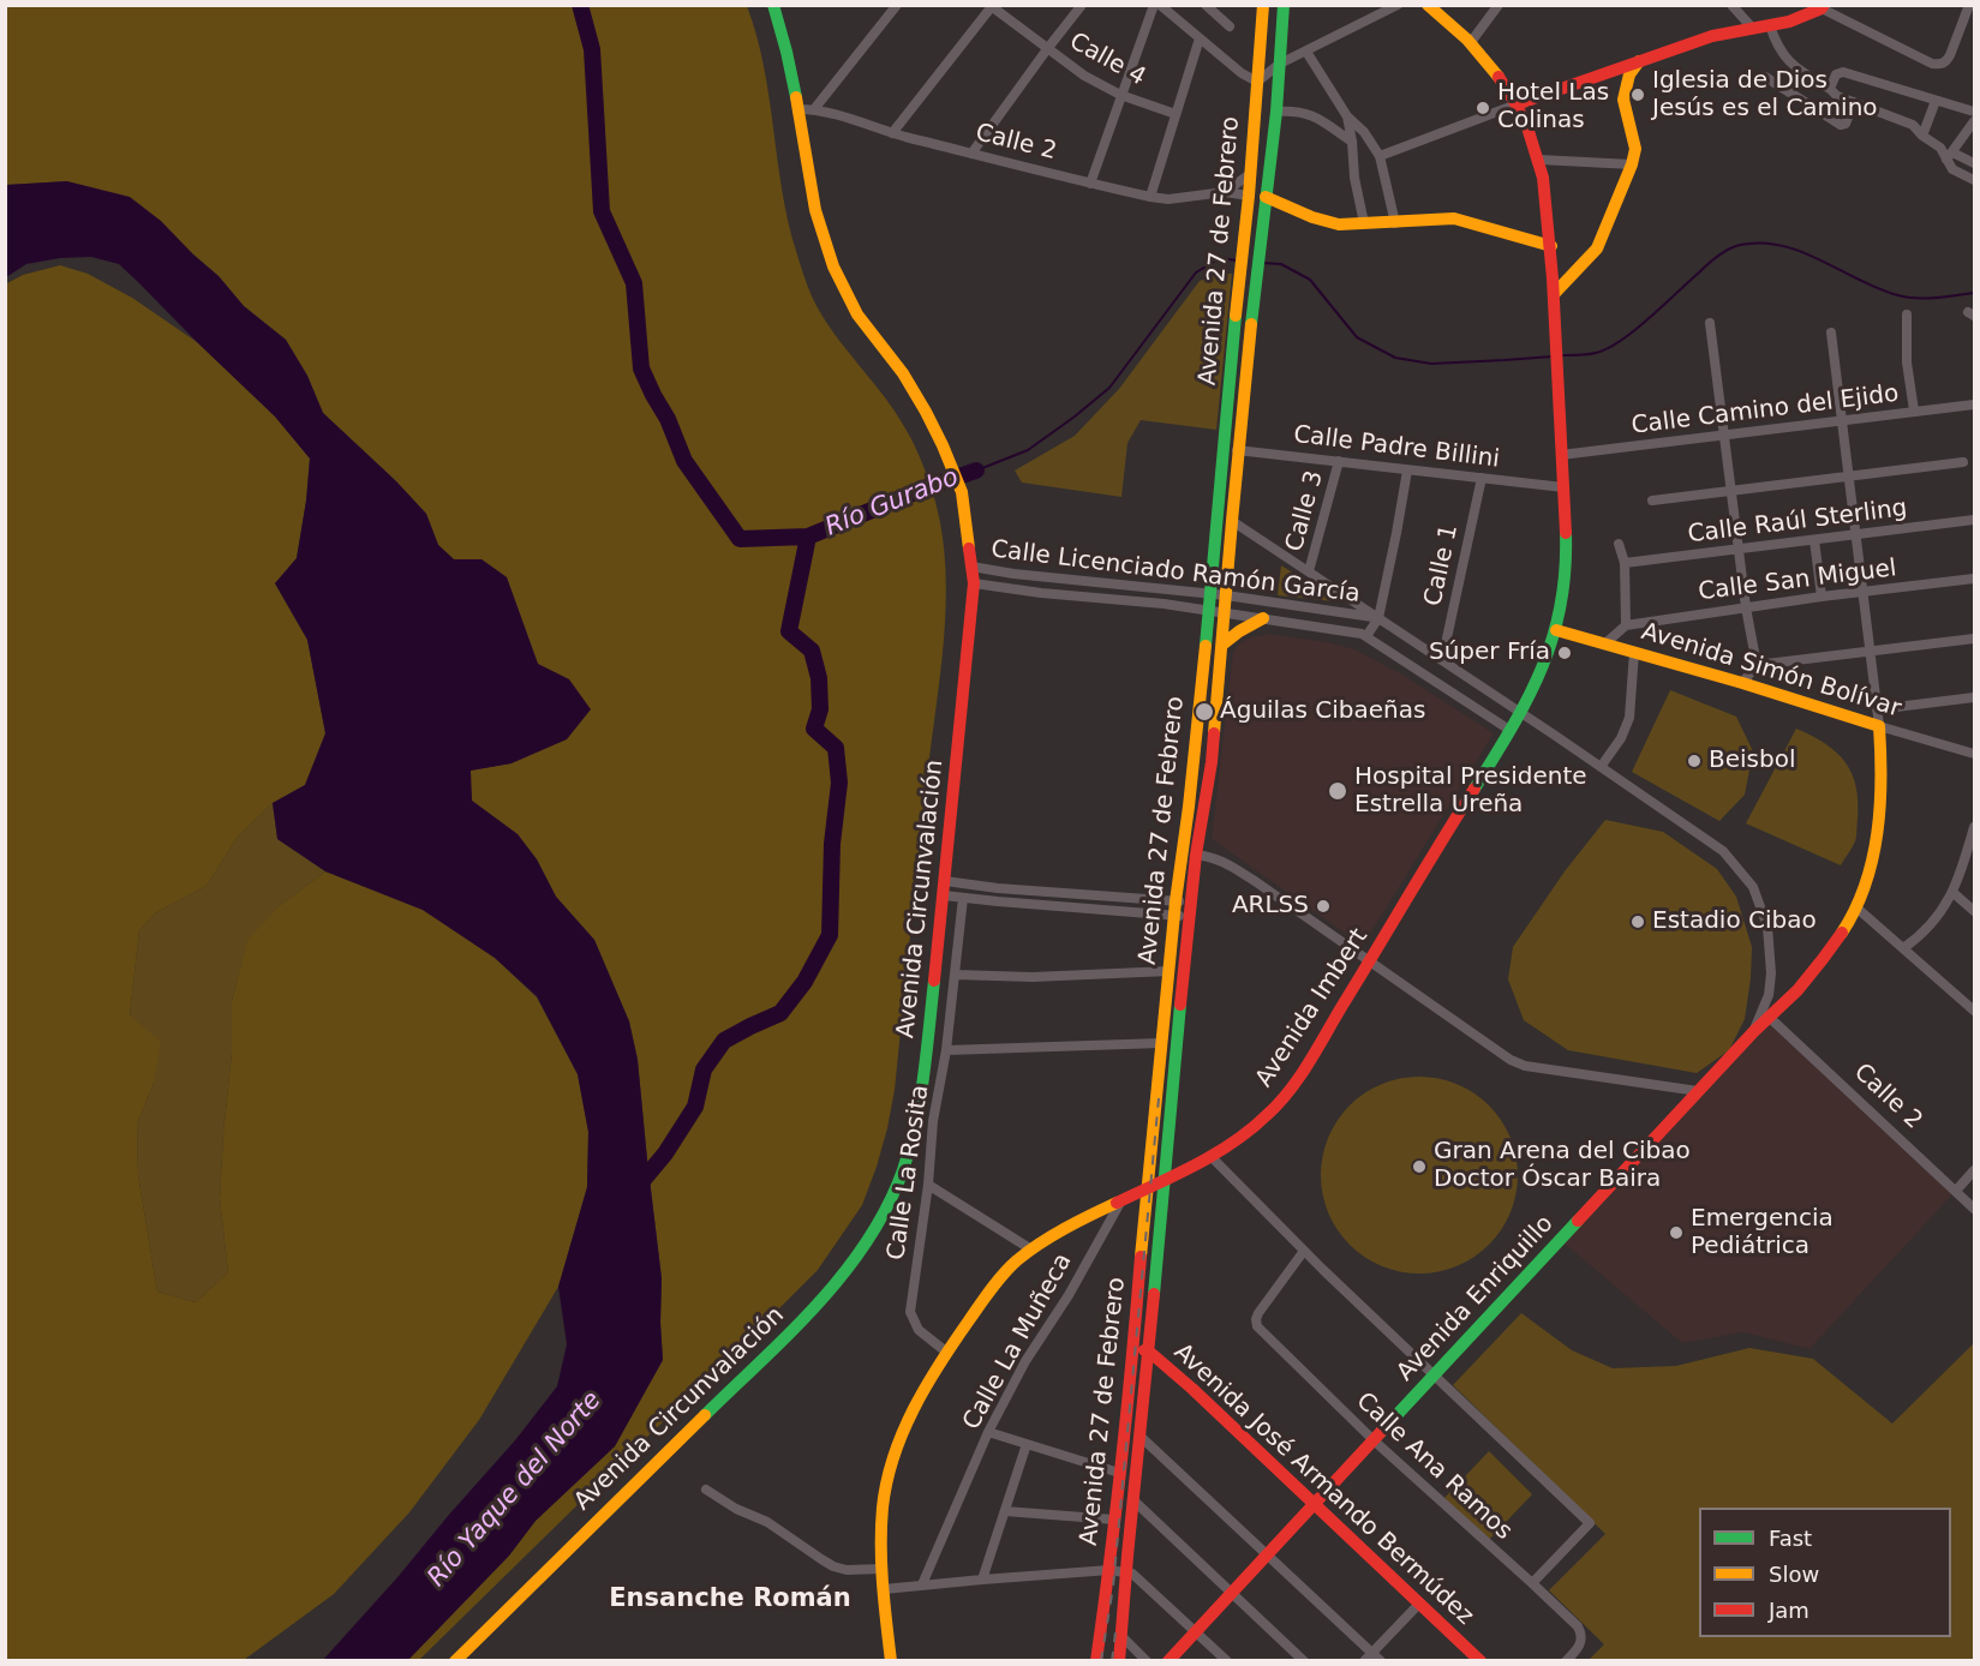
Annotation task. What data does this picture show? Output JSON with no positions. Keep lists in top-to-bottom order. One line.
{"streets":{"main road":["Avenida 27 de Febrero","Avenida Simón Bolívar","Avenida Circunvalación","Avenida Imbert","Avenida Enriquillo","Avenida José Armando Bermúdez"],"street":["Calle 4","Calle 2","Calle Camino del Ejido","Calle Padre Billini","Calle 3","Calle Raúl Sterling","Calle 1","Calle Licenciado Ramón García","Calle San Miguel","Calle La Rosita","Calle La Muñeca","Calle Ana Ramos"]},"crossings":[["Calle 2","Avenida 27 de Febrero"],["Calle 2","Avenida Circunvalación"],["Calle 2","Avenida Enriquillo"],["Avenida 27 de Febrero","Calle Padre Billini"],["Avenida 27 de Febrero","Calle Licenciado Ramón García"],["Avenida 27 de Febrero","Avenida Imbert"],["Avenida 27 de Febrero","Avenida José Armando Bermúdez"],["Calle Camino del Ejido","Avenida Imbert"],["Calle Padre Billini","Calle 3"],["Calle Padre Billini","Calle 1"],["Calle Padre Billini","Avenida Imbert"],["Calle 1","Calle Licenciado Ramón García"],["Calle Licenciado Ramón García","Avenida Circunvalación"],["Calle Licenciado Ramón García","Avenida Imbert"],["Calle Licenciado Ramón García","Avenida Enriquillo"],["Avenida Simón Bolívar","Avenida Imbert"],["Avenida Simón Bolívar","Avenida Enriquillo"],["Avenida Imbert","Calle La Rosita"],["Avenida Imbert","Calle La Muñeca"],["Avenida Enriquillo","Calle Ana Ramos"],["Avenida Enriquillo","Avenida José Armando Bermúdez"]],"districts":["Ensanche Román"],"water":["Río Gurabo","Río Yaque del Norte"],"places":["Iglesia de Dios Jesús es el Camino","Hotel Las Colinas","Súper Fría","Águilas Cibaeñas","Beisbol","Hospital Presidente Estrella Ureña","ARLSS","Estadio Cibao","Gran Arena del Cibao Doctor Óscar Baira","Emergencia Pediátrica"],"legend":["Fast","Slow","Jam"]}
